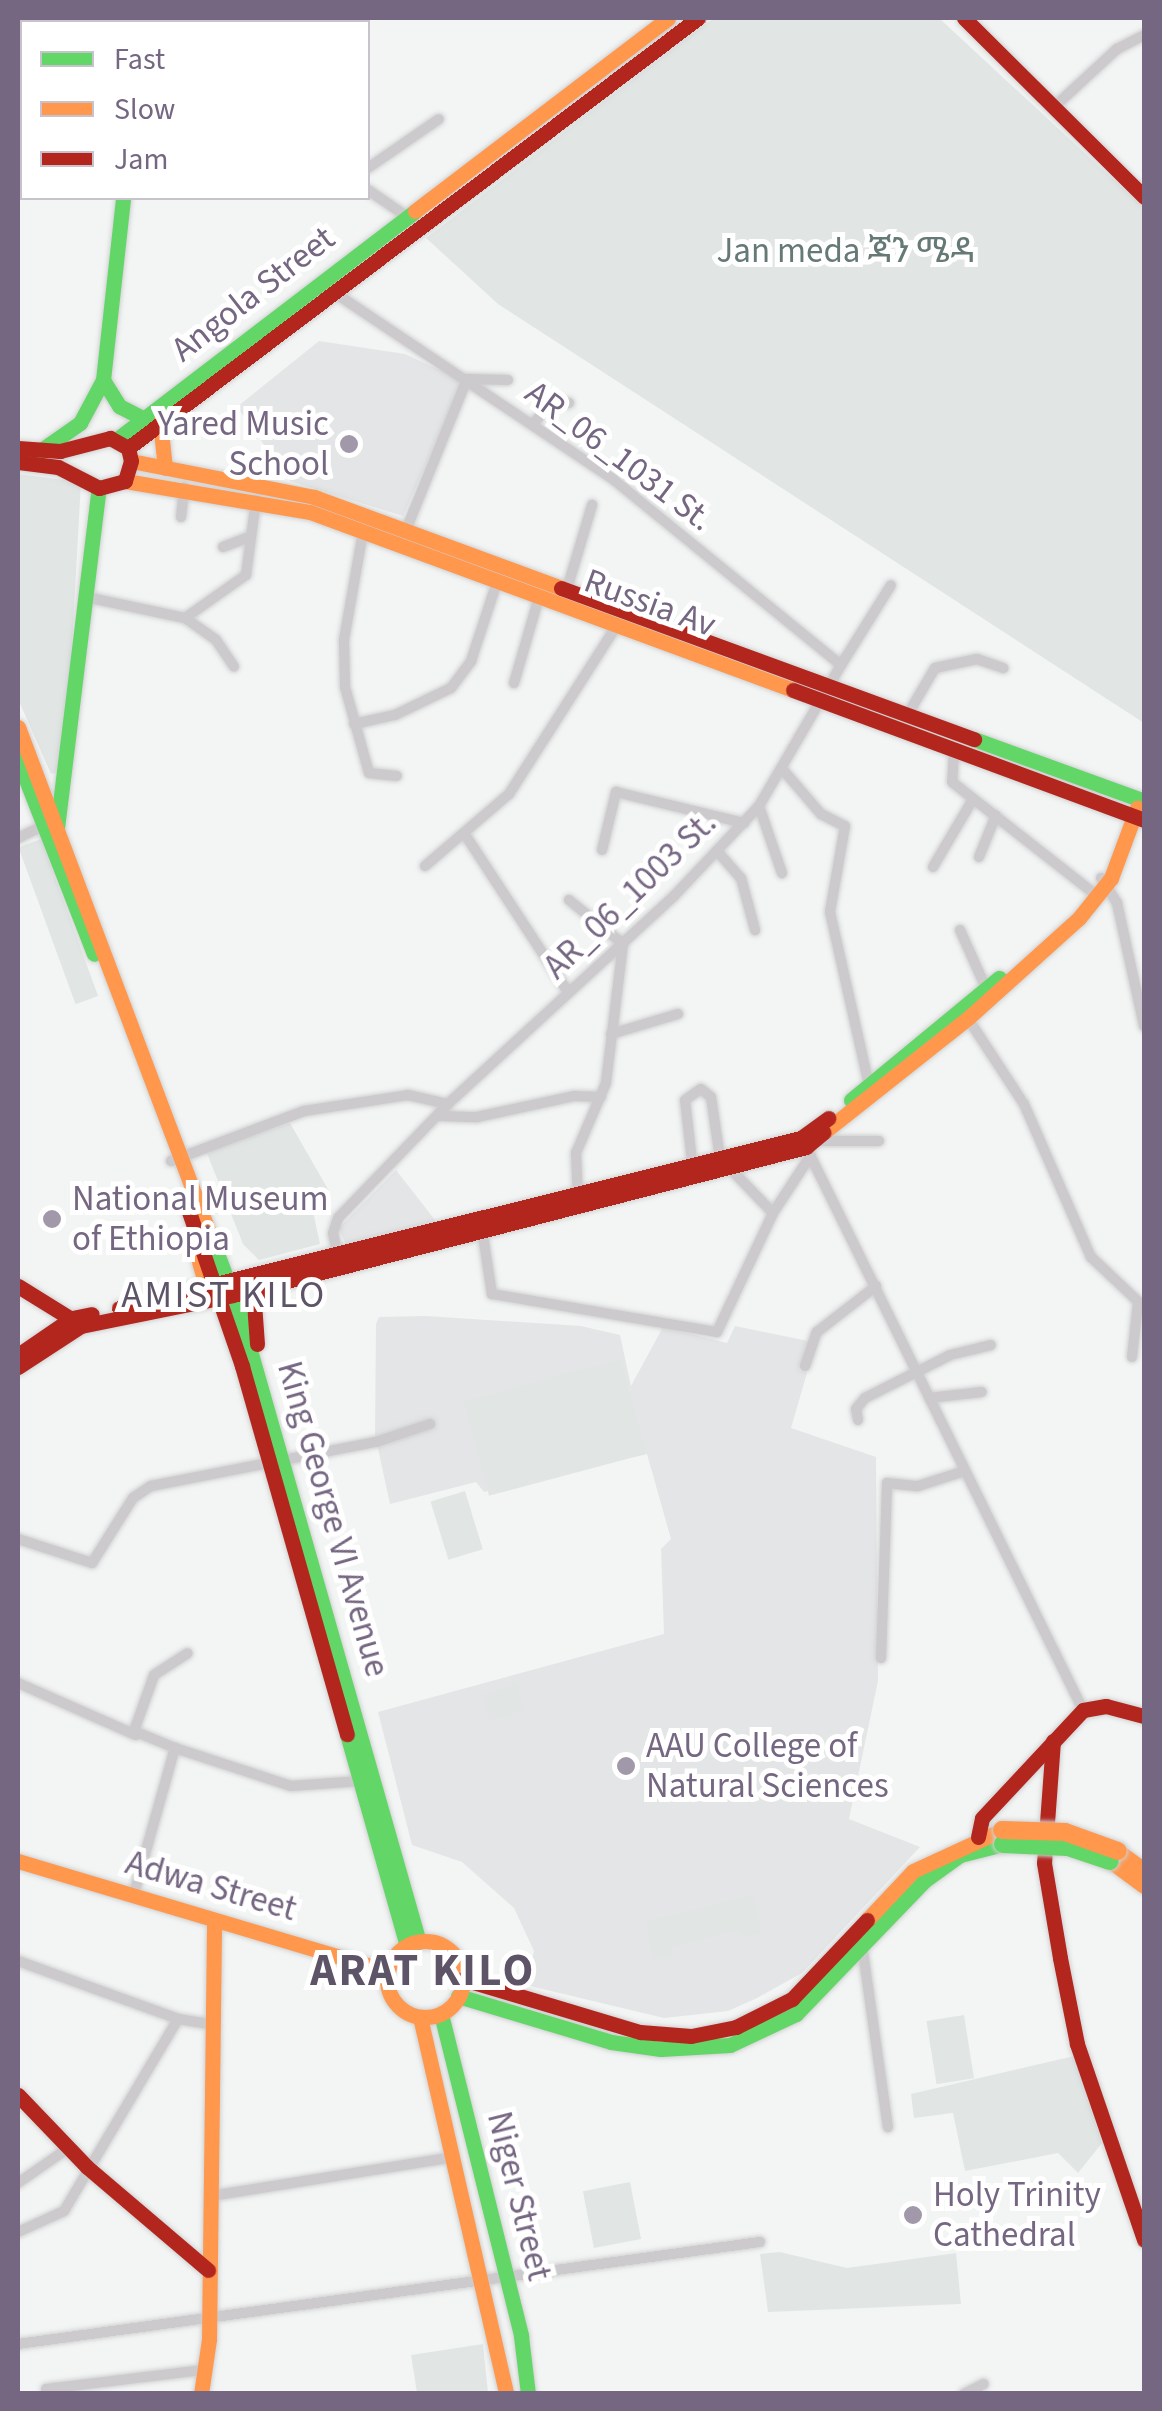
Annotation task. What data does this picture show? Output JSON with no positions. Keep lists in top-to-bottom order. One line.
{"streets":{"main road":["Angola Street","Russia Av","King George VI Avenue","Adwa Street","Niger Street"],"street":["AR_06_1031 St.","AR_06_1003 St."]},"crossings":[["Angola Street","Russia Av"],["Russia Av","AR_06_1003 St."],["King George VI Avenue","Adwa Street"],["King George VI Avenue","Niger Street"],["Adwa Street","Niger Street"]],"districts":["AMIST KILO","ARAT KILO"],"parks":["Jan meda ጃን ሜዳ"],"places":["Yared Music School","National Museum of Ethiopia","AAU College of Natural Sciences","Holy Trinity Cathedral"],"legend":["Fast","Slow","Jam"]}
